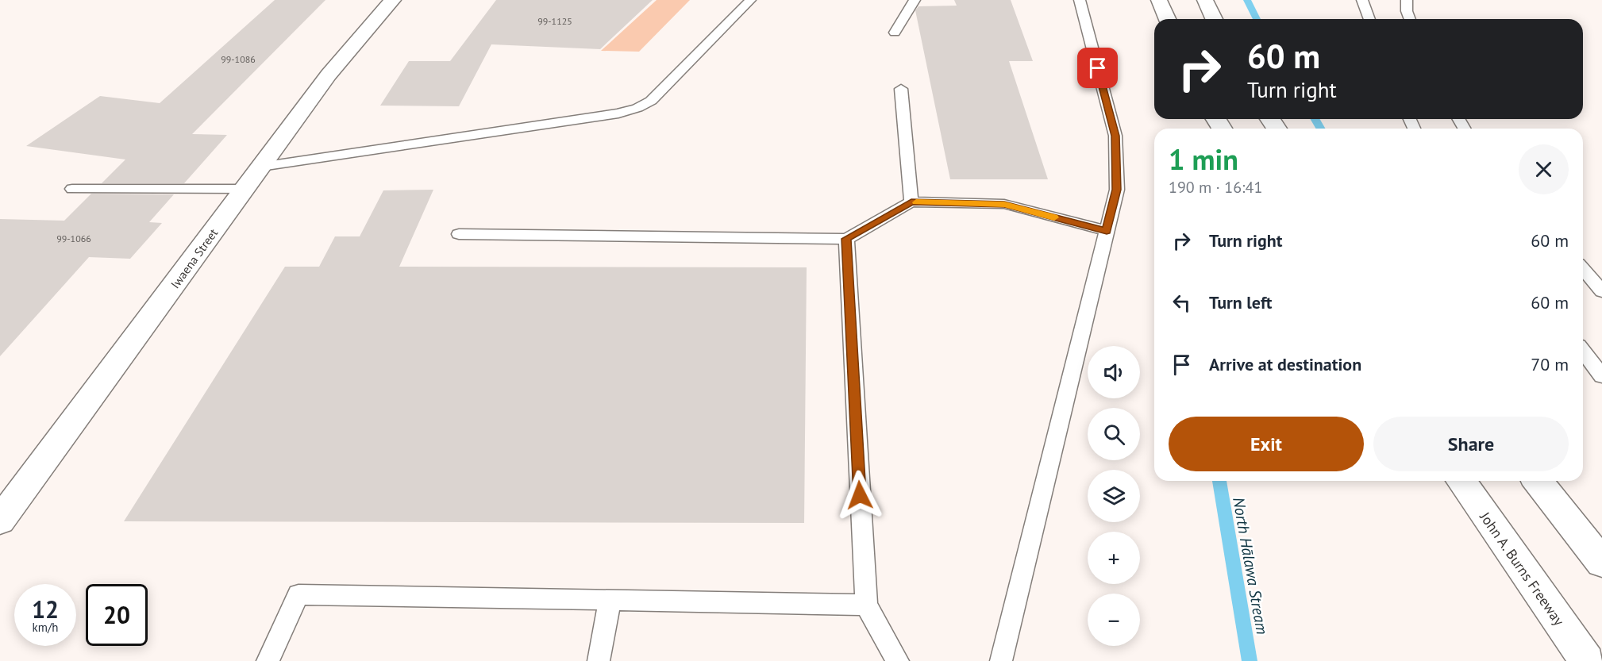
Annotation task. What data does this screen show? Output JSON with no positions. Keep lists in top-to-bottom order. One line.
{"streets":{"main road":["Iwaena Street","John A. Burns Freeway"]},"water":["North Hālawa Stream"],"house_numbers":["99-1125","99-1086","99-1066"],"page":{"turn":["60 m","Turn right"],"heading":["1 min","190 m · 16:41"],"list":[{"name":"Turn right","value":"60 m"},{"name":"Turn left","value":"60 m"},{"name":"Arrive at destination","value":"70 m"}],"map_buttons":["+","−"],"buttons":["Exit","Share"],"speed":"12 km/h","limit":"20"}}
